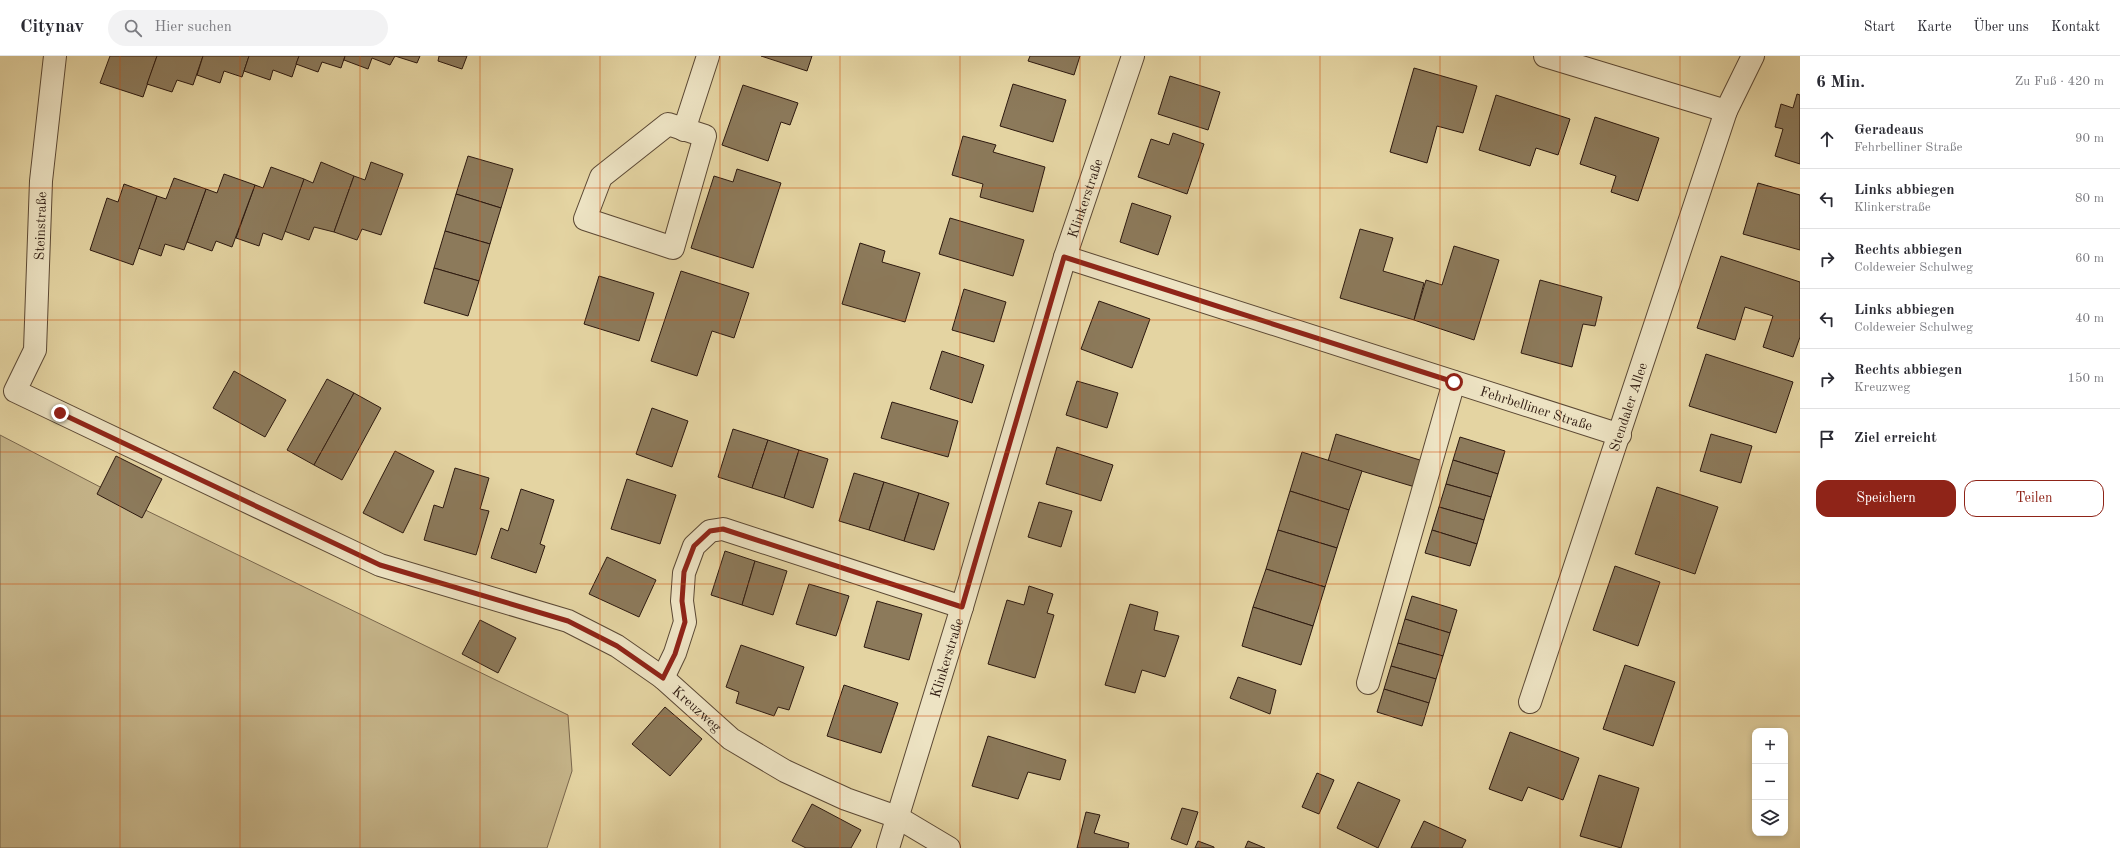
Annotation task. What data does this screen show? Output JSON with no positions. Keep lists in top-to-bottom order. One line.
{"streets":{"street":["Klinkerstraße","Steinstraße","Stendaler Allee","Fehrbelliner Straße","Kreuzweg"]},"crossings":[["Klinkerstraße","Fehrbelliner Straße"],["Klinkerstraße","Kreuzweg"],["Steinstraße","Kreuzweg"],["Stendaler Allee","Fehrbelliner Straße"]],"page":{"header":"Citynav","search":"Hier suchen","nav":["Start","Karte","Über uns","Kontakt"],"heading":["6 Min.","Zu Fuß · 420 m"],"list":[["Geradeaus","Fehrbelliner Straße","90 m"],["Links abbiegen","Klinkerstraße","80 m"],["Rechts abbiegen","Coldeweier Schulweg","60 m"],["Links abbiegen","Coldeweier Schulweg","40 m"],["Rechts abbiegen","Kreuzweg","150 m"],"Ziel erreicht"],"buttons":["Speichern","Teilen"],"map_buttons":["+","−"]}}
